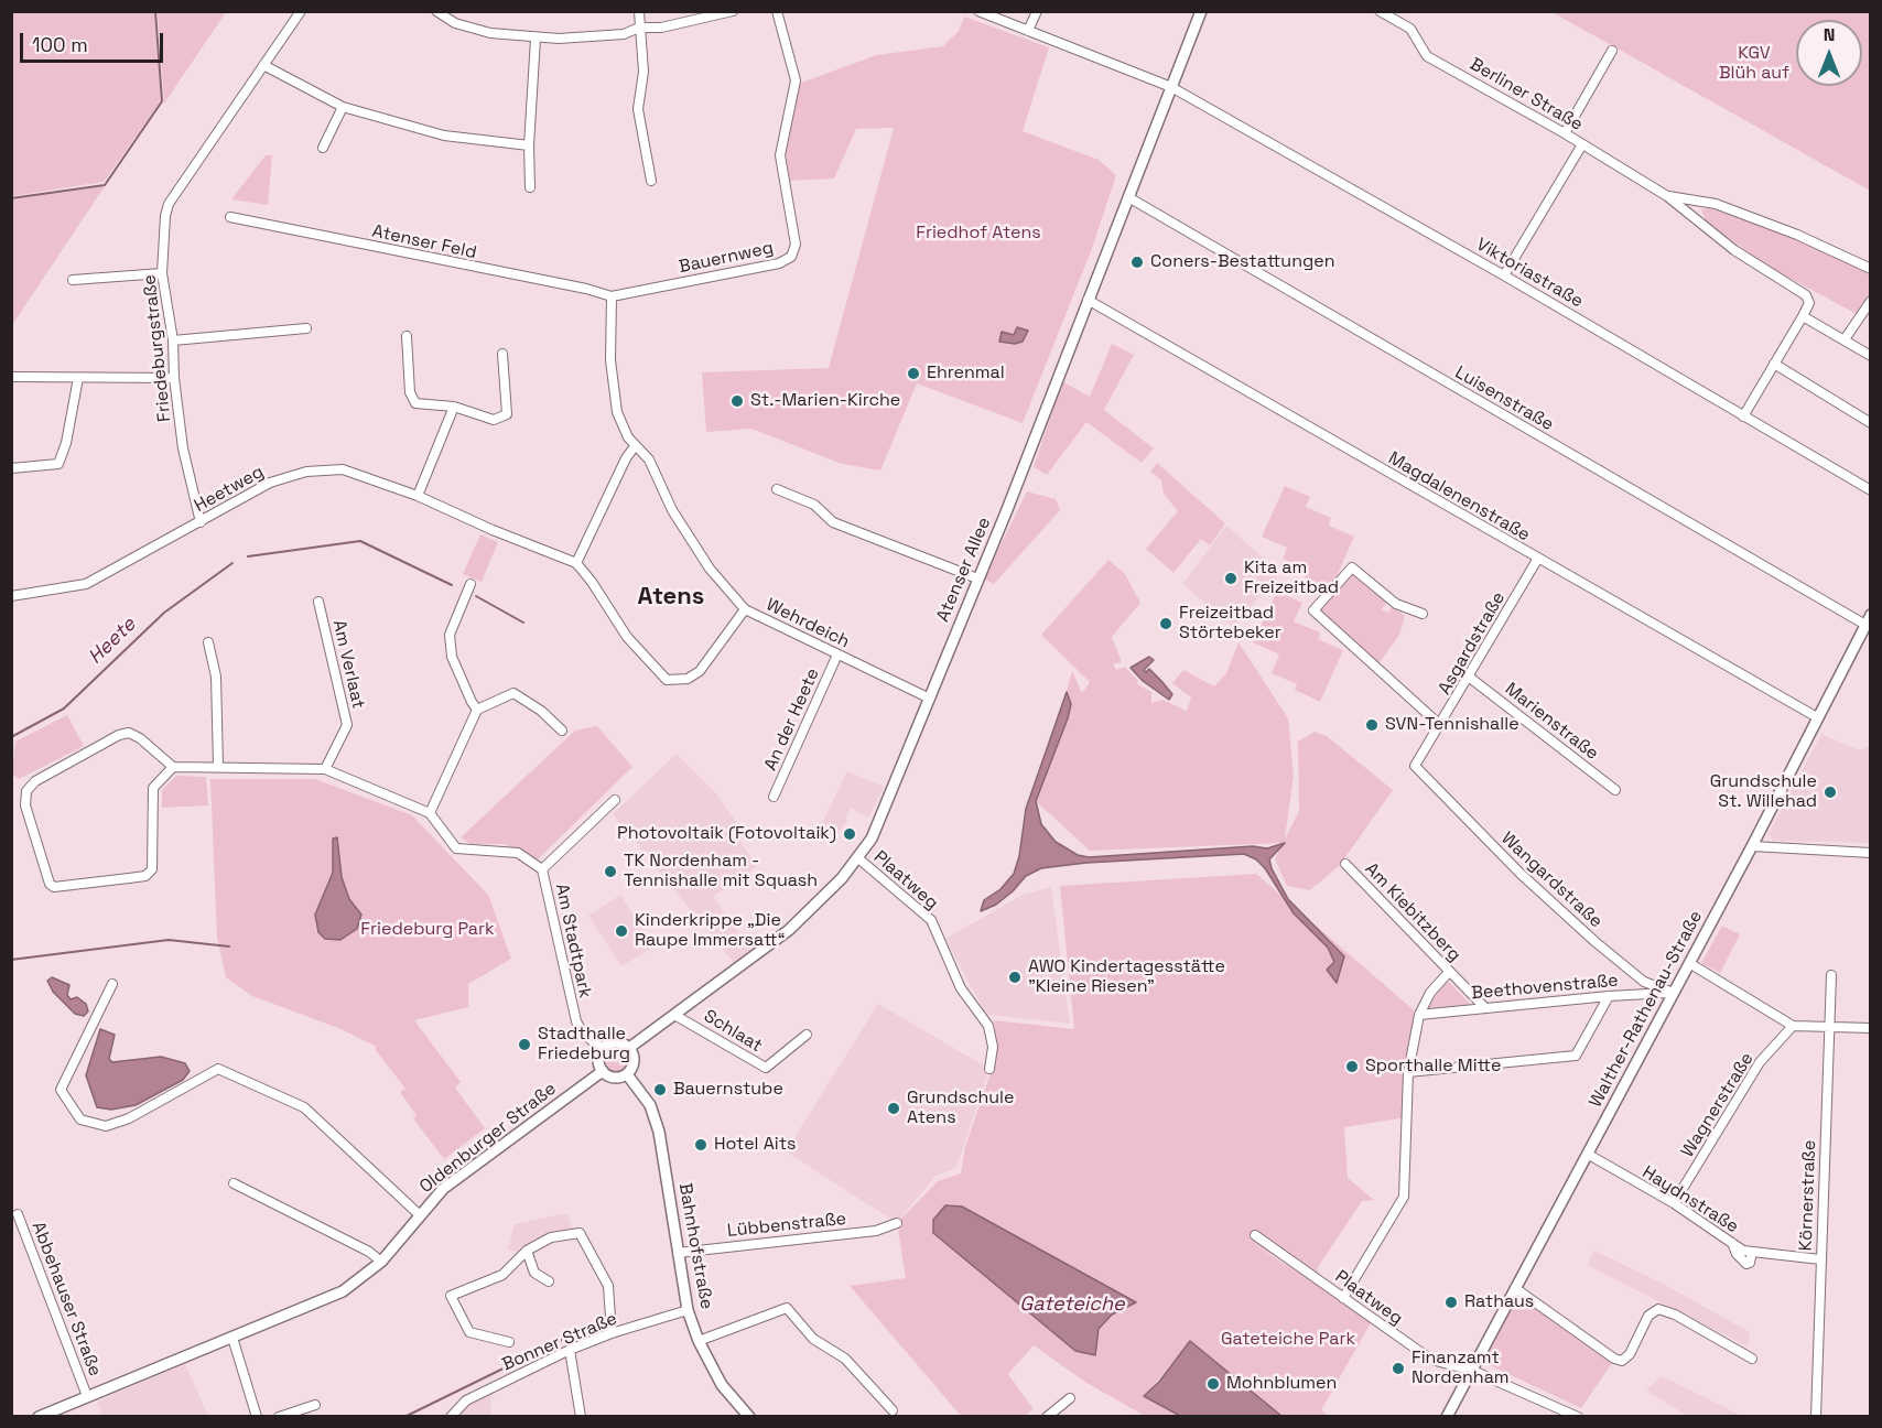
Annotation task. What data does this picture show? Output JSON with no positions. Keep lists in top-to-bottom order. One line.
{"streets":{"street":["Berliner Straße","Atenser Feld","Bauernweg","Viktoriastraße","Friedeburgstraße","Luisenstraße","Heetweg","Magdalenenstraße","Atenser Allee","Wehrdeich","Asgardstraße","Am Verlaat","An der Heete","Marienstraße","Plaatweg","Wangardstraße","Am Kiebitzberg","Am Stadtpark","Beethovenstraße","Walther-Rathenau-Straße","Schlaat","Wagnerstraße","Oldenburger Straße","Körnerstraße","Haydnstraße","Lübbenstraße","Bahnhofstraße","Abbehauser Straße","Bonner Straße"]},"crossings":[["Atenser Feld","Bauernweg"],["Viktoriastraße","Atenser Allee"],["Friedeburgstraße","Heetweg"],["Luisenstraße","Atenser Allee"],["Luisenstraße","Walther-Rathenau-Straße"],["Magdalenenstraße","Atenser Allee"],["Magdalenenstraße","Asgardstraße"],["Magdalenenstraße","Walther-Rathenau-Straße"],["Atenser Allee","Wehrdeich"],["Atenser Allee","Plaatweg"],["Atenser Allee","Am Stadtpark"],["Atenser Allee","Schlaat"],["Atenser Allee","Oldenburger Straße"],["Atenser Allee","Bahnhofstraße"],["Wehrdeich","An der Heete"],["Asgardstraße","Marienstraße"],["Asgardstraße","Wangardstraße"],["Plaatweg","Walther-Rathenau-Straße"],["Wangardstraße","Beethovenstraße"],["Wangardstraße","Walther-Rathenau-Straße"],["Am Kiebitzberg","Beethovenstraße"],["Am Stadtpark","Oldenburger Straße"],["Am Stadtpark","Bahnhofstraße"],["Beethovenstraße","Walther-Rathenau-Straße"],["Walther-Rathenau-Straße","Haydnstraße"],["Wagnerstraße","Haydnstraße"],["Oldenburger Straße","Bahnhofstraße"],["Oldenburger Straße","Abbehauser Straße"],["Körnerstraße","Haydnstraße"],["Lübbenstraße","Bahnhofstraße"],["Bahnhofstraße","Bonner Straße"]],"districts":["Atens"],"water":["Heete","Gateteiche"],"parks":["KGV Blüh auf","Friedhof Atens","Friedeburg Park","Gateteiche Park"],"places":["Coners-Bestattungen","Ehrenmal","St.-Marien-Kirche","Kita am Freizeitbad","Freizeitbad Störtebeker","SVN-Tennishalle","Grundschule St. Willehad","Photovoltaik (Fotovoltaik)","TK Nordenham - Tennishalle mit Squash","Kinderkrippe „Die Raupe Immersatt“","AWO Kindertagesstätte \"Kleine Riesen\"","Stadthalle Friedeburg","Sporthalle Mitte","Bauernstube","Grundschule Atens","Hotel Aits","Rathaus","Finanzamt Nordenham","Mohnblumen"],"scale_bar":"100 m","north":"top"}
